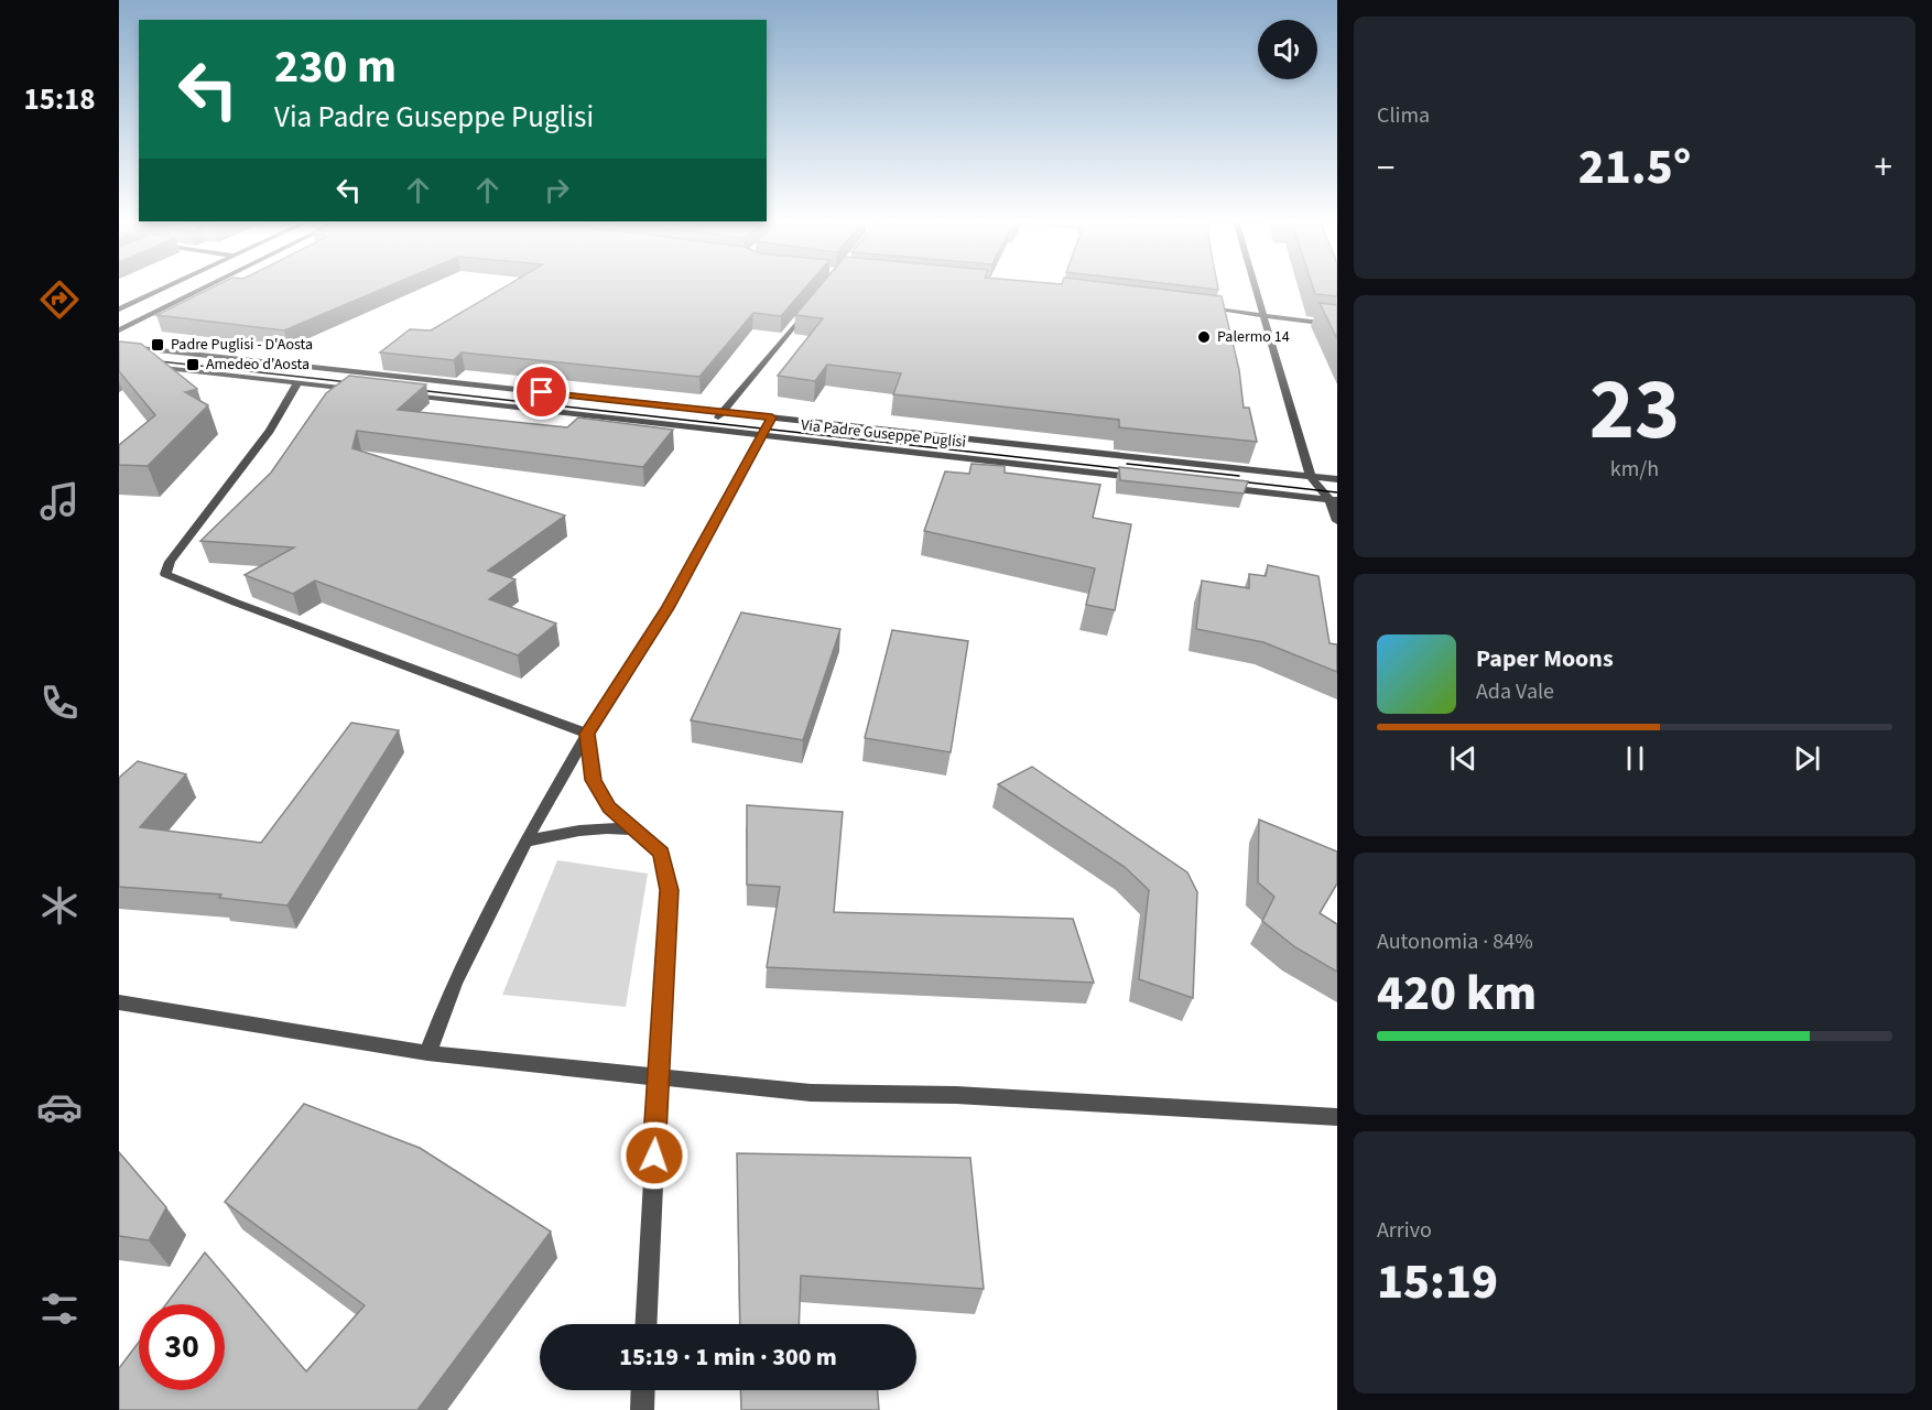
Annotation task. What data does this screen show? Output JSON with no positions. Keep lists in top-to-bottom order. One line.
{"streets":{"street":["Via Padre Guseppe Puglisi"]},"places":{"other":["Palermo 14"],"transit":["Padre Puglisi - D'Aosta","Amedeo d'Aosta"]},"page":{"tabs":"15:18","tile":["Clima",["23","km/h"],["Autonomia · 84%","420 km"],["Arrivo","15:19"]],"turn":["230 m","Via Padre Guseppe Puglisi"],"heat":["−","21.5°","+"],"song":["Paper Moons","Ada Vale"],"limit":"30","trip":"15:19 · 1 min · 300 m"}}
